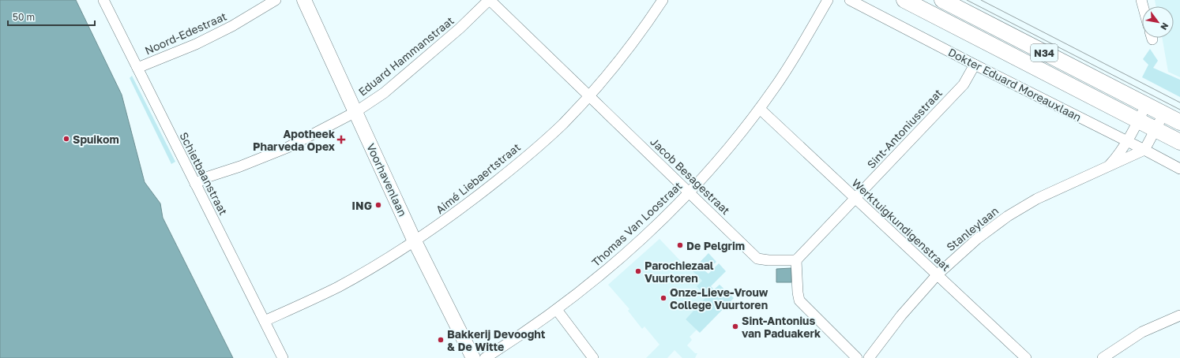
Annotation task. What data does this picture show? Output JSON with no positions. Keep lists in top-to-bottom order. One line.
{"streets":{"main road":["N34"],"street":["Noord-Edestraat","Eduard Hammanstraat","Dokter Eduard Moreauxlaan","Sint-Antoniusstraat","Schietbaanstraat","Jacob Besagestraat","Aimé Liebaertstraat","Voorhavenlaan","Thomas Van Loostraat","Werktuigkundigenstraat","Stanleylaan"]},"crossings":[["Noord-Edestraat","Schietbaanstraat"],["N34","Stanleylaan"],["Eduard Hammanstraat","Schietbaanstraat"],["Eduard Hammanstraat","Jacob Besagestraat"],["Eduard Hammanstraat","Voorhavenlaan"],["Dokter Eduard Moreauxlaan","Sint-Antoniusstraat"],["Dokter Eduard Moreauxlaan","Stanleylaan"],["Sint-Antoniusstraat","Jacob Besagestraat"],["Sint-Antoniusstraat","Werktuigkundigenstraat"],["Schietbaanstraat","Aimé Liebaertstraat"],["Jacob Besagestraat","Aimé Liebaertstraat"],["Jacob Besagestraat","Thomas Van Loostraat"],["Aimé Liebaertstraat","Voorhavenlaan"],["Thomas Van Loostraat","Werktuigkundigenstraat"],["Werktuigkundigenstraat","Stanleylaan"]],"places":{"other":["Spuikom","ING","De Pelgrim","Parochiezaal Vuurtoren","Onze-Lieve-Vrouw College Vuurtoren","Sint-Antonius van Paduakerk","Bakkerij Devooght & De Witte"],"health":["Apotheek Pharveda Opex"]},"scale_bar":"50 m","north":"bottom right"}
